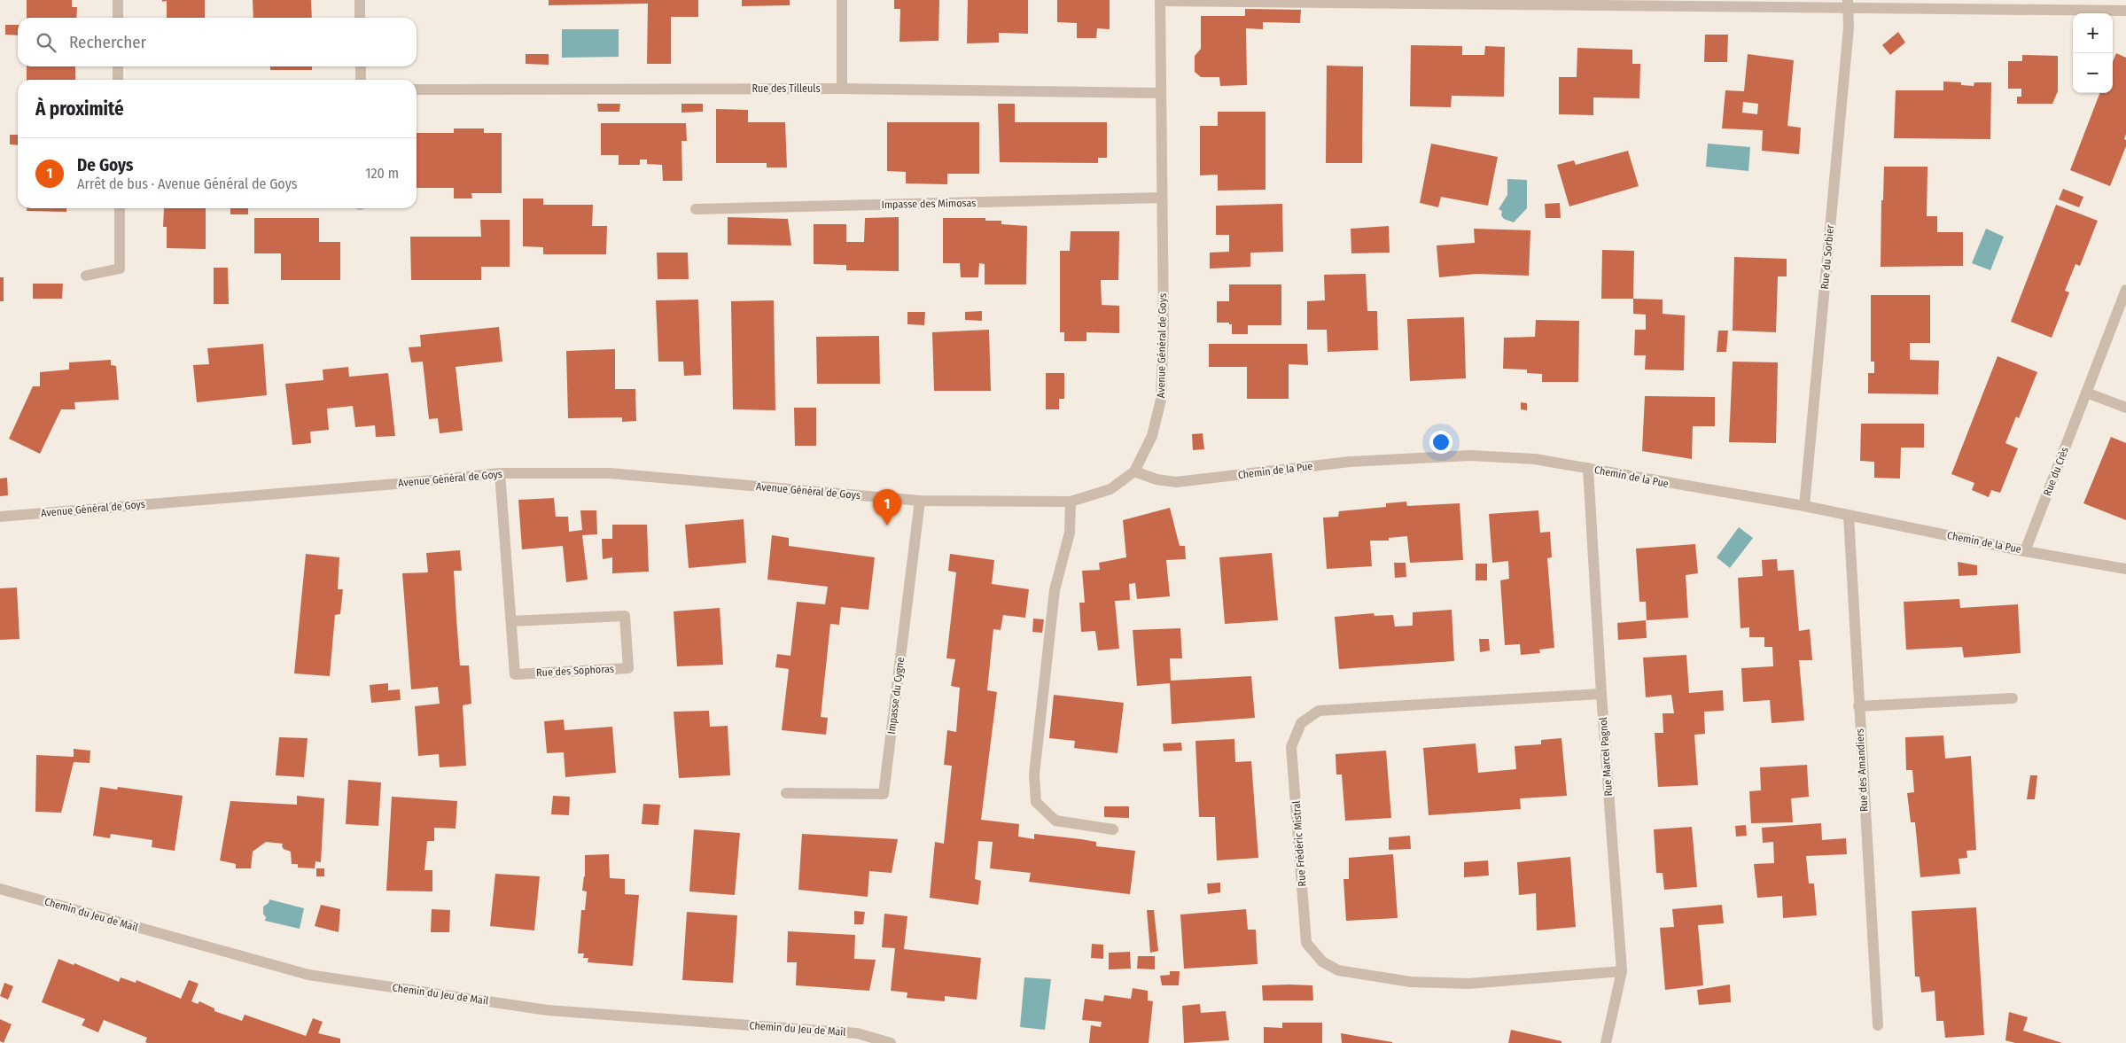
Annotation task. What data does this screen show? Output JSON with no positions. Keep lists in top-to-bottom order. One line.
{"streets":{"street":["Rue des Tilleuls","Impasse des Mimosas","Rue du Sorbier","Avenue Général de Goys","Chemin de la Pue","Rue du Crès","Rue des Sophoras","Impasse du Cygne","Rue Marcel Pagnol","Rue des Amandiers","Rue Frédéric Mistral","Chemin du Jeu de Mail"]},"crossings":[["Rue des Tilleuls","Avenue Général de Goys"],["Impasse des Mimosas","Avenue Général de Goys"],["Rue du Sorbier","Chemin de la Pue"],["Avenue Général de Goys","Chemin de la Pue"],["Avenue Général de Goys","Rue des Sophoras"],["Avenue Général de Goys","Impasse du Cygne"],["Chemin de la Pue","Rue du Crès"],["Chemin de la Pue","Rue Marcel Pagnol"],["Chemin de la Pue","Rue des Amandiers"],["Rue Marcel Pagnol","Rue Frédéric Mistral"]],"page":{"map_buttons":["+","−"],"search":"Rechercher","heading":"À proximité","list":[{"mark":"1","name":"De Goys","note":"Arrêt de bus · Avenue Général de Goys","value":"120 m"}],"pins":"1"}}
